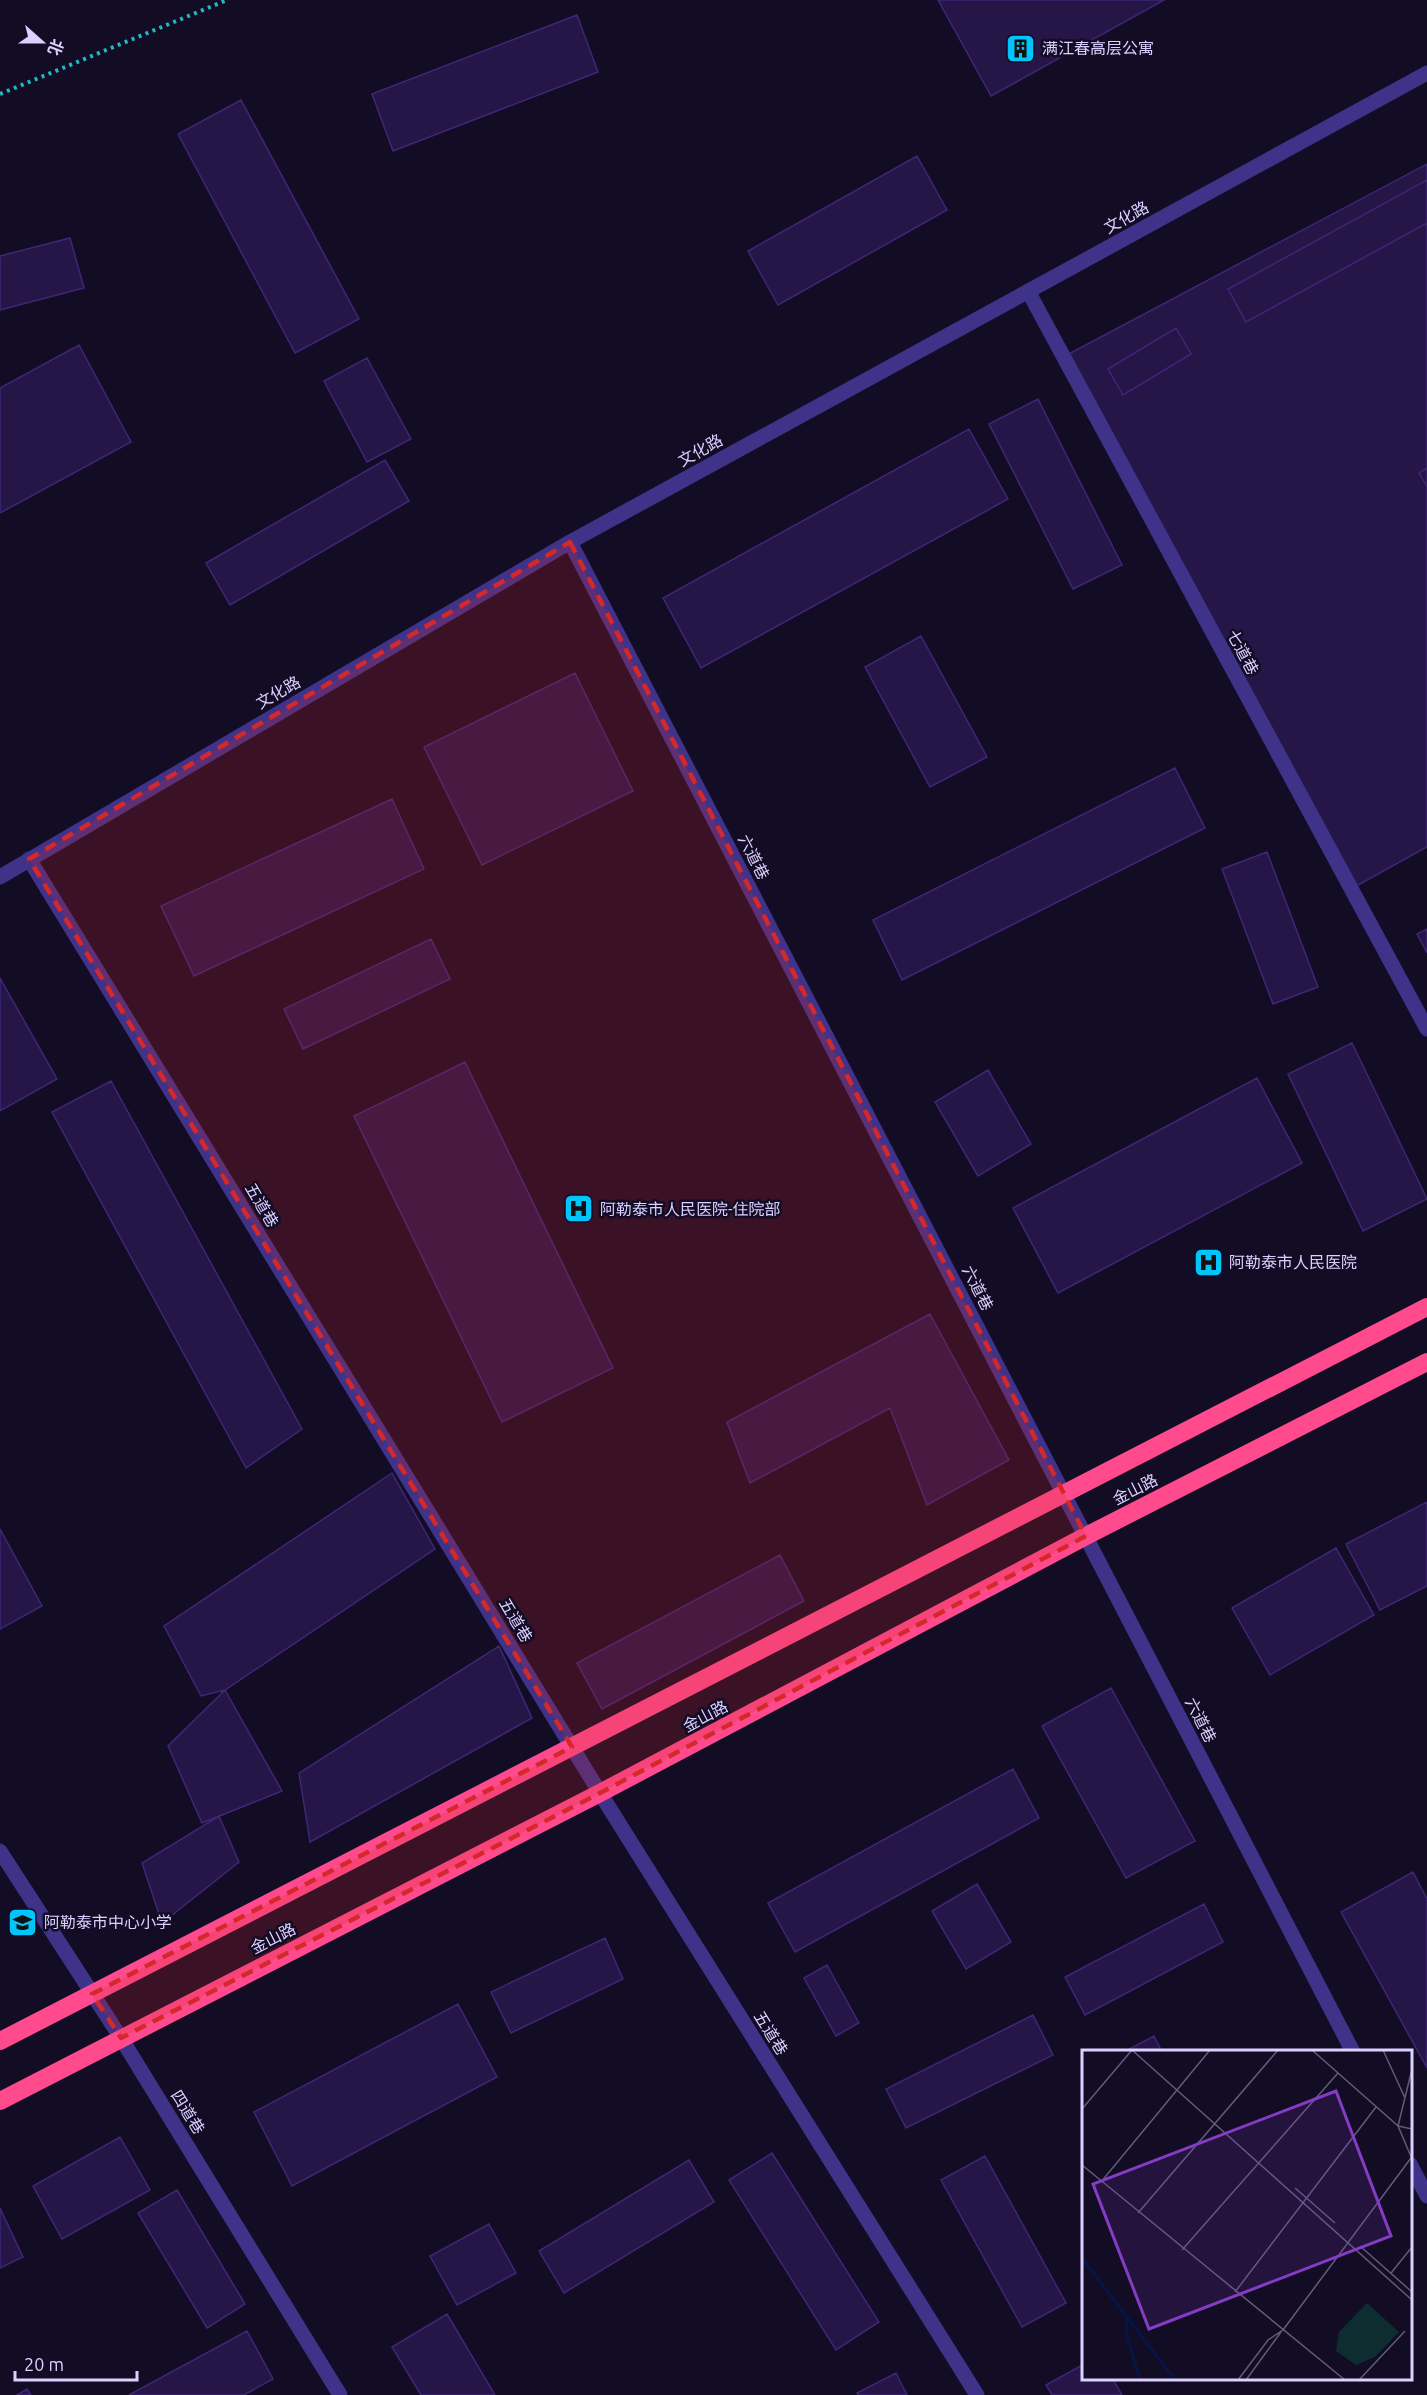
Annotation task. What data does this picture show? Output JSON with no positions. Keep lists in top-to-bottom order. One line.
{"streets":{"highway":["金山路"],"street":["文化路","七道巷","六道巷","五道巷","四道巷"]},"crossings":[["文化路","七道巷"],["文化路","六道巷"],["文化路","五道巷"],["六道巷","金山路"],["五道巷","金山路"],["金山路","四道巷"]],"places":{"building":["满江春高层公寓"],"hospital":["阿勒泰市人民医院-住院部","阿勒泰市人民医院"],"school or university":["阿勒泰市中心小学"]},"scale_bar":"20 m","north":"right"}
